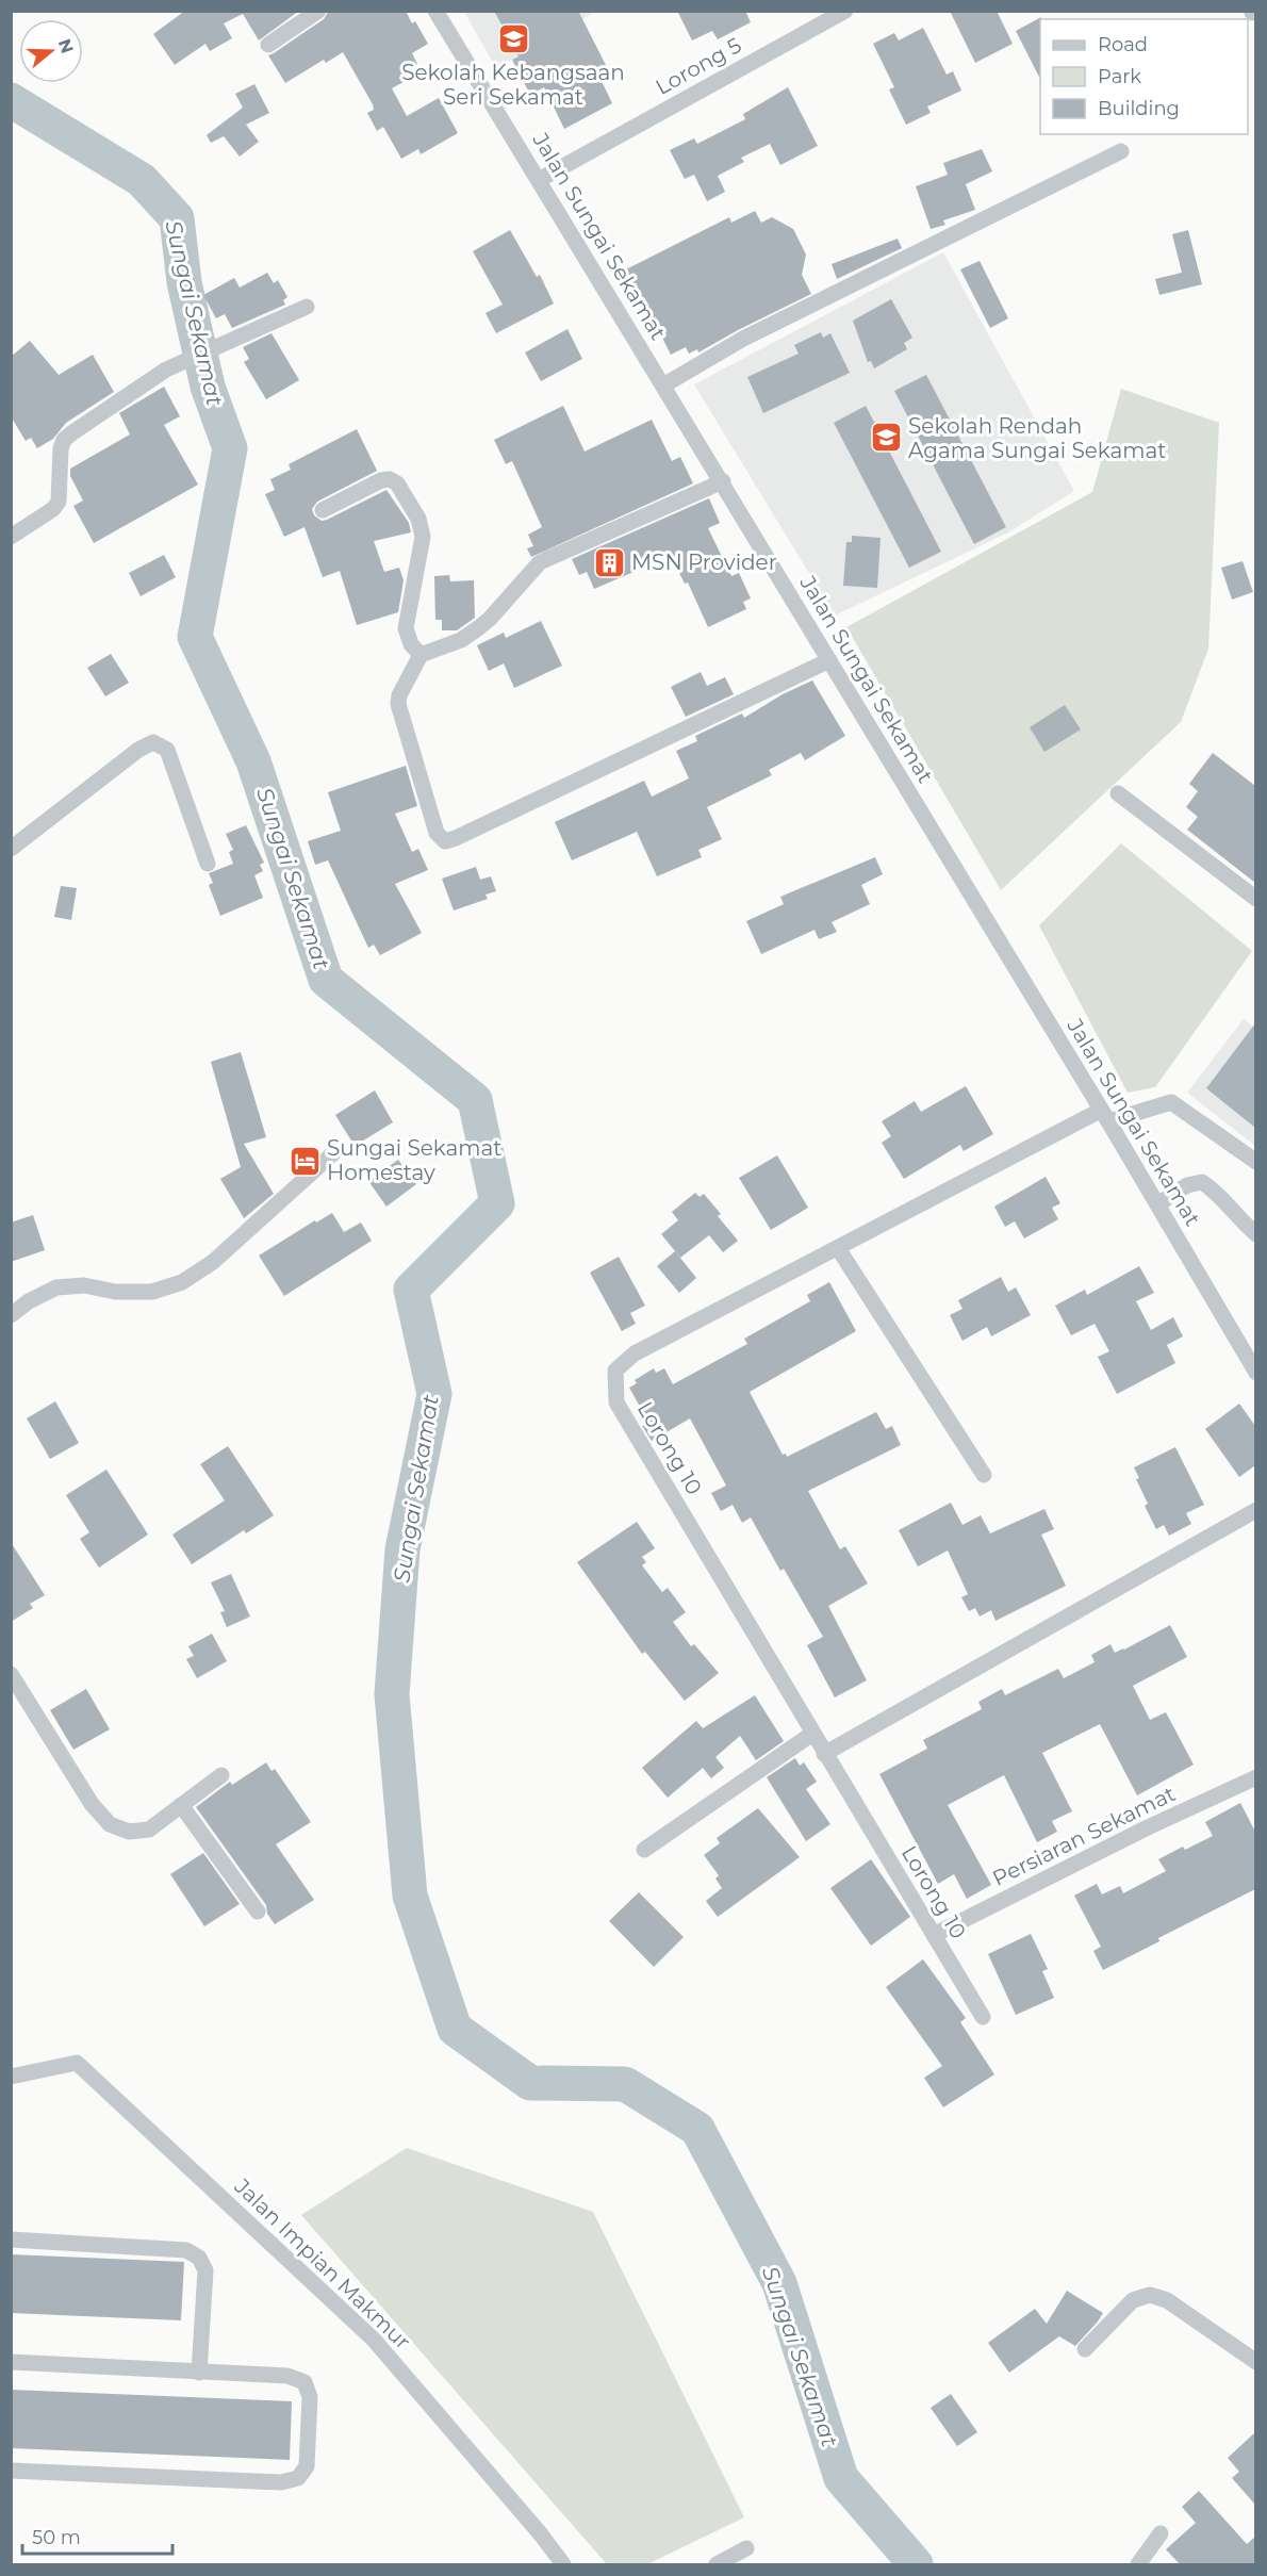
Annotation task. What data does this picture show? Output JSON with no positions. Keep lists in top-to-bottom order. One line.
{"streets":{"street":["Lorong 5","Jalan Sungai Sekamat","Lorong 10","Persiaran Sekamat","Jalan Impian Makmur"]},"crossings":[["Lorong 5","Jalan Sungai Sekamat"],["Jalan Sungai Sekamat","Lorong 10"],["Lorong 10","Persiaran Sekamat"]],"water":["Sungai Sekamat"],"places":{"school or university":["Sekolah Kebangsaan Seri Sekamat","Sekolah Rendah Agama Sungai Sekamat"],"building":["MSN Provider"],"hotel":["Sungai Sekamat Homestay"]},"legend":["Road","Park","Building"],"scale_bar":"50 m","north":"right"}
